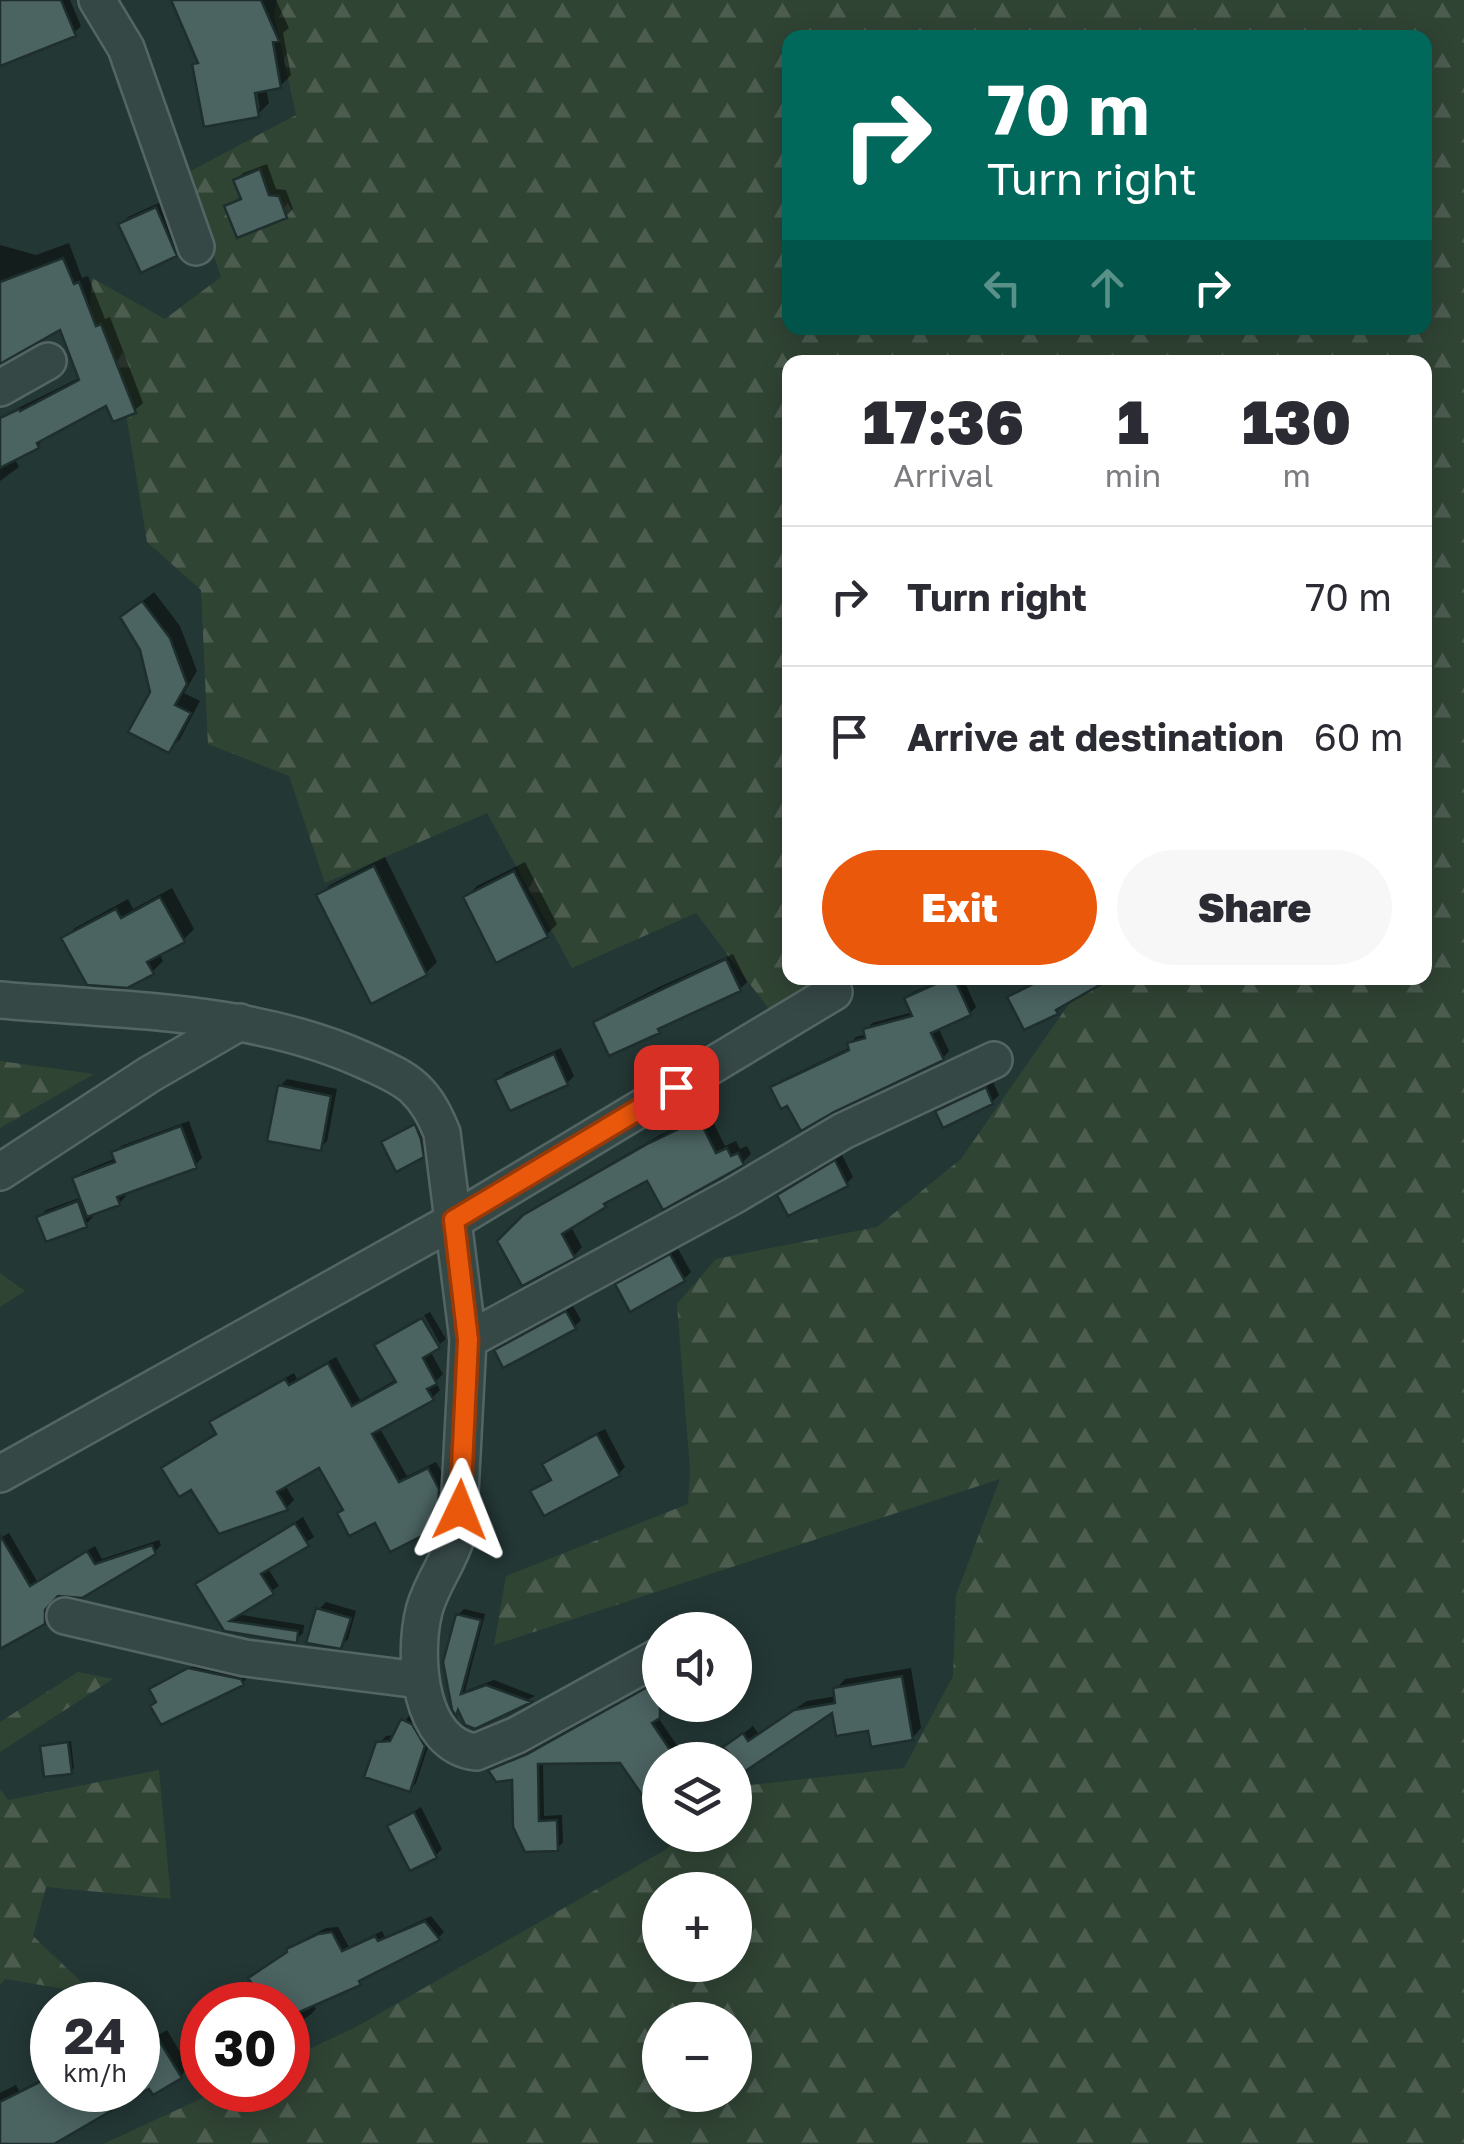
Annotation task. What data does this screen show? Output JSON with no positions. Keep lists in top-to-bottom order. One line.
{"page":{"turn":["70 m","Turn right"],"eta":["17:36","Arrival","1","min","130","m"],"list":[{"name":"Turn right","value":"70 m"},{"name":"Arrive at destination","value":"60 m"}],"buttons":["Exit","Share"],"map_buttons":["+","−"],"speed":"24 km/h","limit":"30"}}
